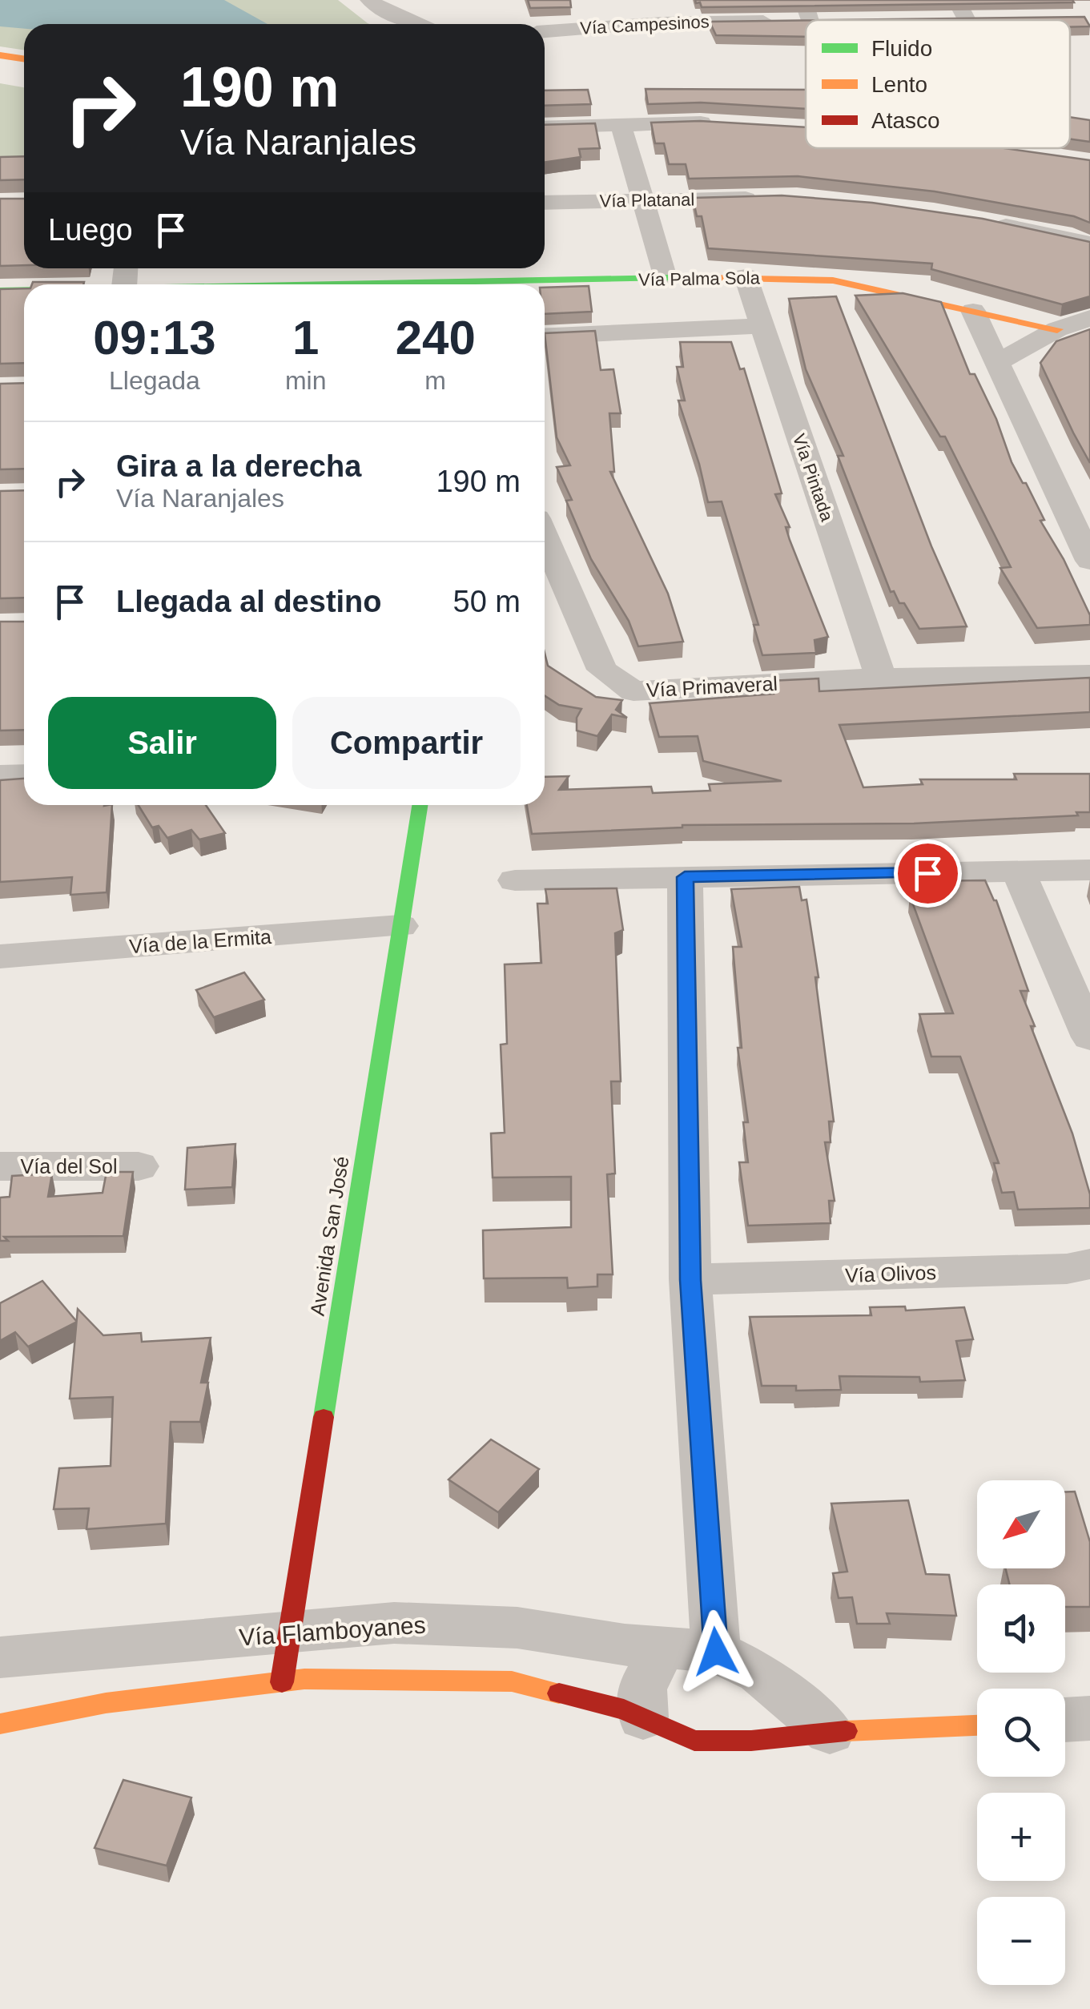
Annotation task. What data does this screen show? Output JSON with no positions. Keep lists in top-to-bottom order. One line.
{"streets":{"street":["Vía Campesinos","Vía Platanal","Vía Palma Sola","Vía Pintada","Vía Primaveral","Vía de la Ermita","Vía del Sol","Avenida San José","Vía Olivos","Vía Flamboyanes"]},"crossings":[["Vía Palma Sola","Vía Pintada"],["Vía Pintada","Vía Primaveral"],["Vía de la Ermita","Avenida San José"],["Avenida San José","Vía Flamboyanes"]],"legend":["Fluido","Lento","Atasco"],"north":"bottom left","page":{"turn":["190 m","Vía Naranjales"],"then":"Luego","eta":["09:13","Llegada","1","min","240","m"],"list":[{"name":"Gira a la derecha","note":"Vía Naranjales","value":"190 m"},{"name":"Llegada al destino","value":"50 m"}],"buttons":["Salir","Compartir"],"map_buttons":["+","−"]}}
